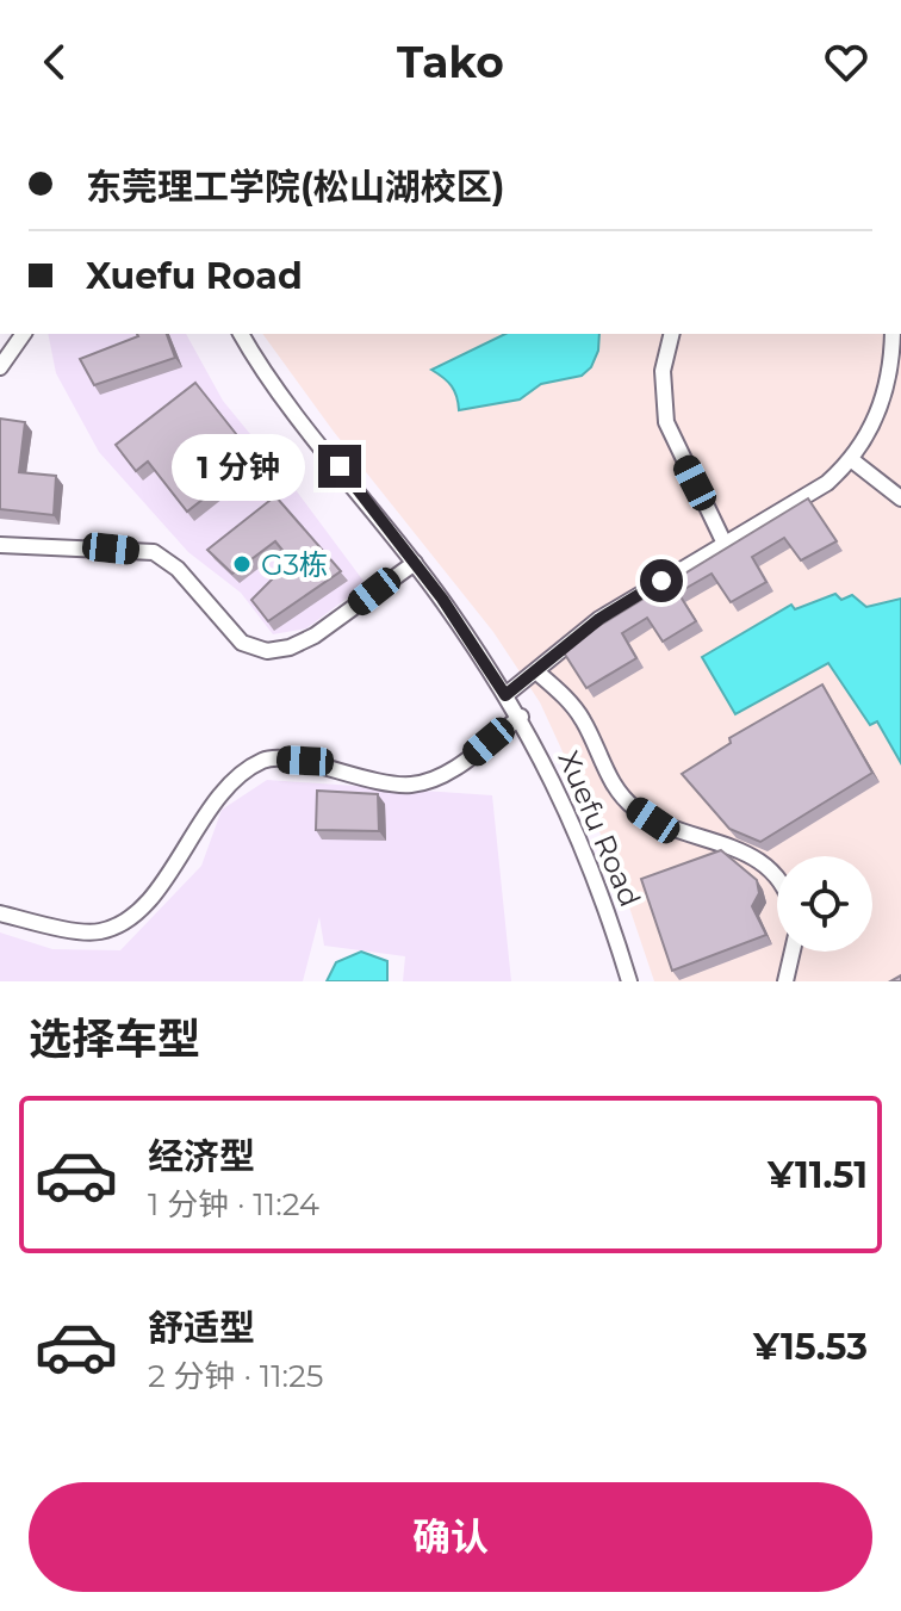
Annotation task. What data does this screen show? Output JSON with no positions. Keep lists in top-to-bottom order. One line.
{"streets":{"street":["Xuefu Road"]},"places":["G3栋"],"page":{"header":"Tako","banner":["东莞理工学院(松山湖校区)","Xuefu Road"],"bubble":"1 分钟","heading":"选择车型","list":[{"name":"经济型","note":"1 分钟 · 11:24","value":"¥11.51"},{"name":"舒适型","note":"2 分钟 · 11:25","value":"¥15.53"}],"buttons":"确认"}}
